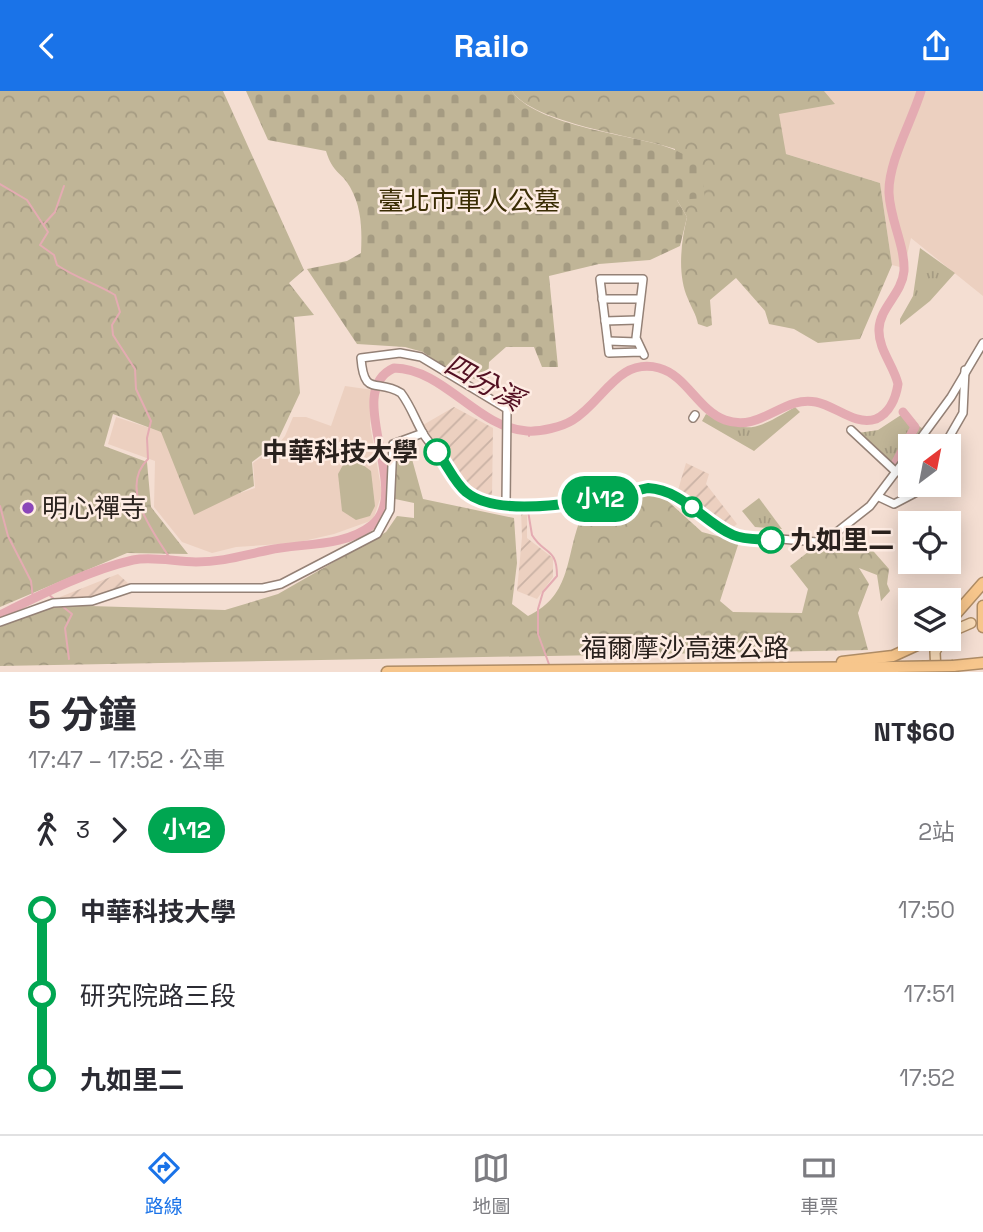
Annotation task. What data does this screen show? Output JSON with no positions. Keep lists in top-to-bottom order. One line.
{"streets":{"highway":["福爾摩沙高速公路"]},"water":["四分溪"],"parks":["臺北市軍人公墓"],"places":["中華科技大學","明心禪寺","九如里二"],"lines":["bus line 小12"],"north":"top right","page":{"header":"Railo","on_map":"小12","heading":["5 分鐘","17:47 – 17:52 · 公車","NT$60"],"legs":["3","小12","2站"],"list":[{"name":"中華科技大學","value":"17:50"},{"name":"研究院路三段","value":"17:51"},{"name":"九如里二","value":"17:52"}],"tabs":["路線","地圖","車票"]}}
